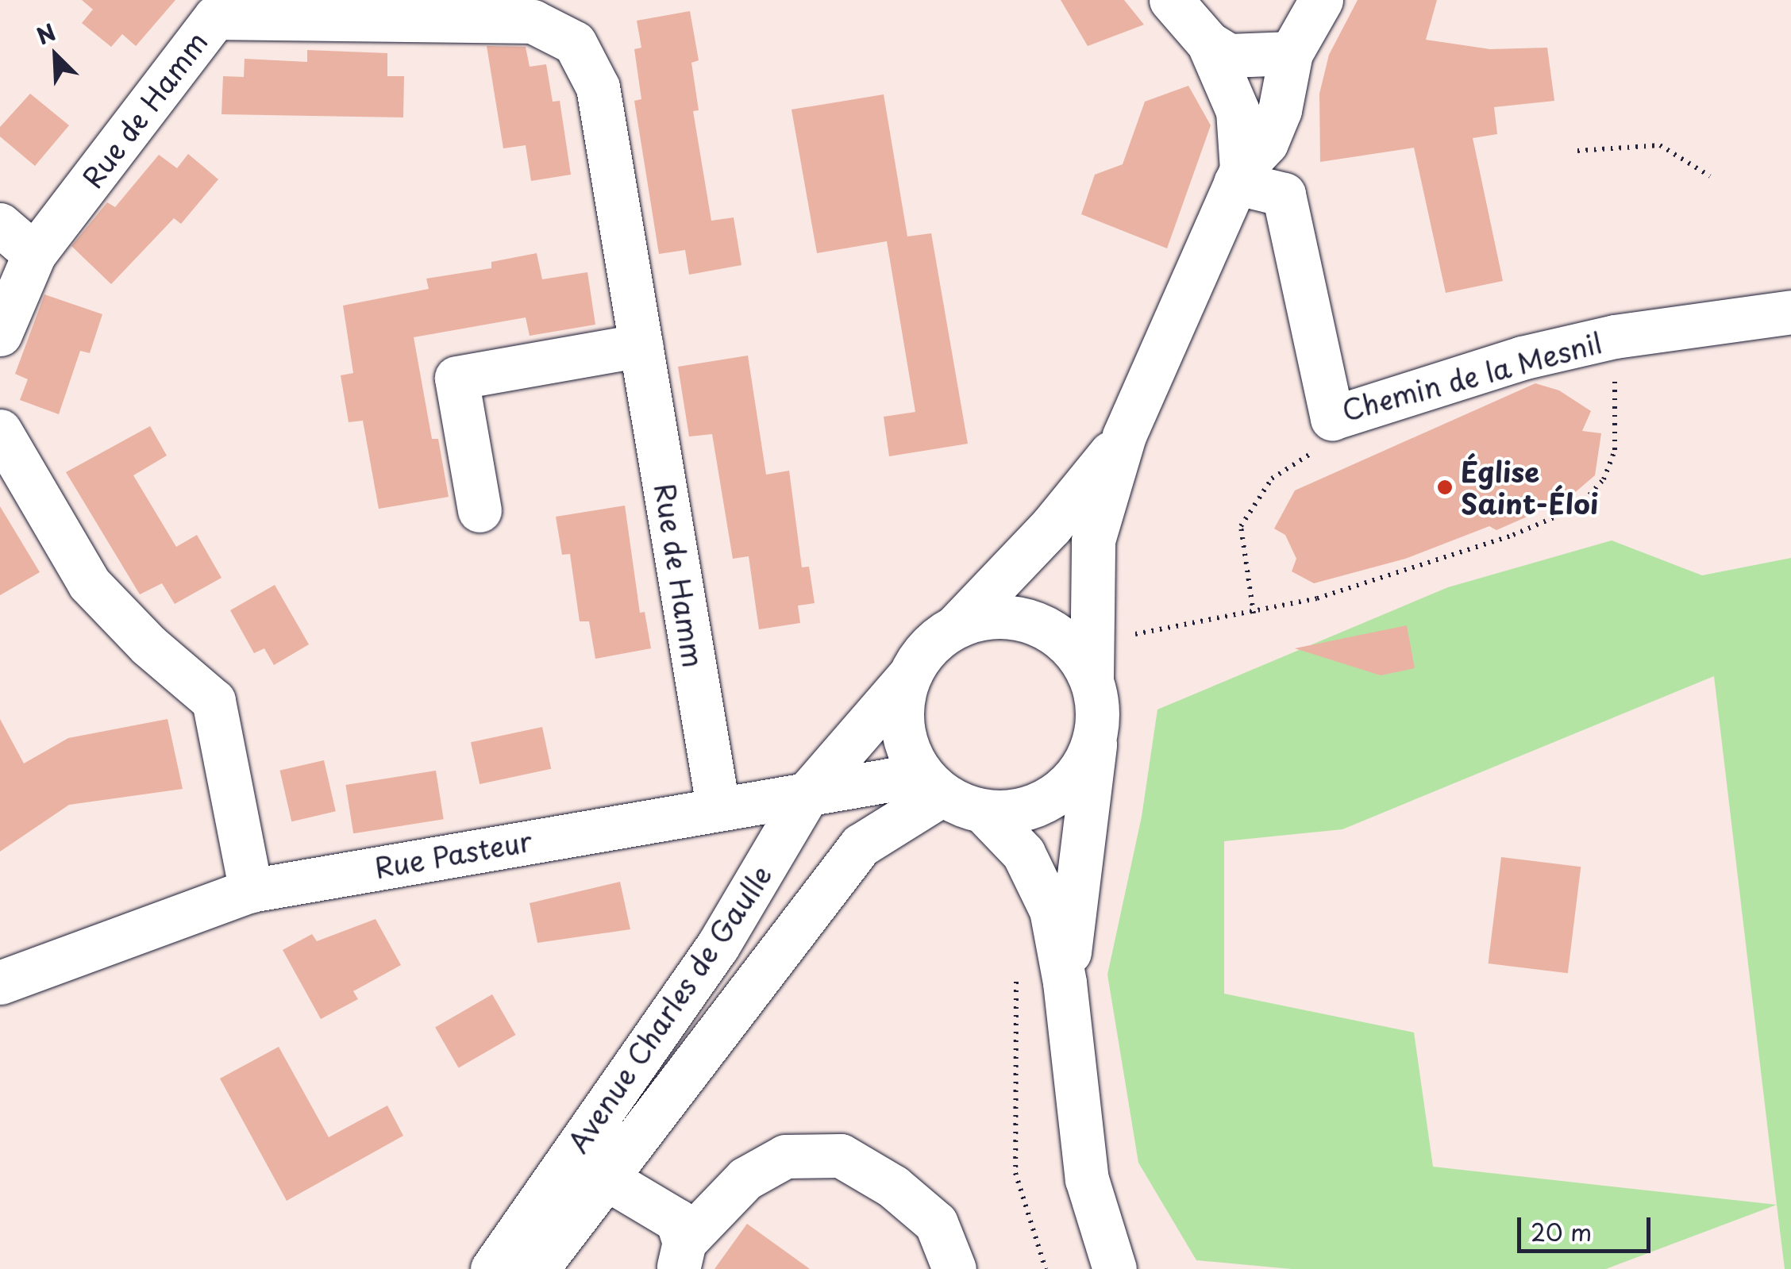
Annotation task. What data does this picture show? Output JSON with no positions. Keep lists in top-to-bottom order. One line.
{"streets":{"street":["Rue de Hamm","Chemin de la Mesnil","Rue Pasteur","Avenue Charles de Gaulle"]},"crossings":[["Rue de Hamm","Rue Pasteur"],["Rue Pasteur","Avenue Charles de Gaulle"]],"places":["Église Saint-Éloi"],"scale_bar":"20 m","north":"top left"}
